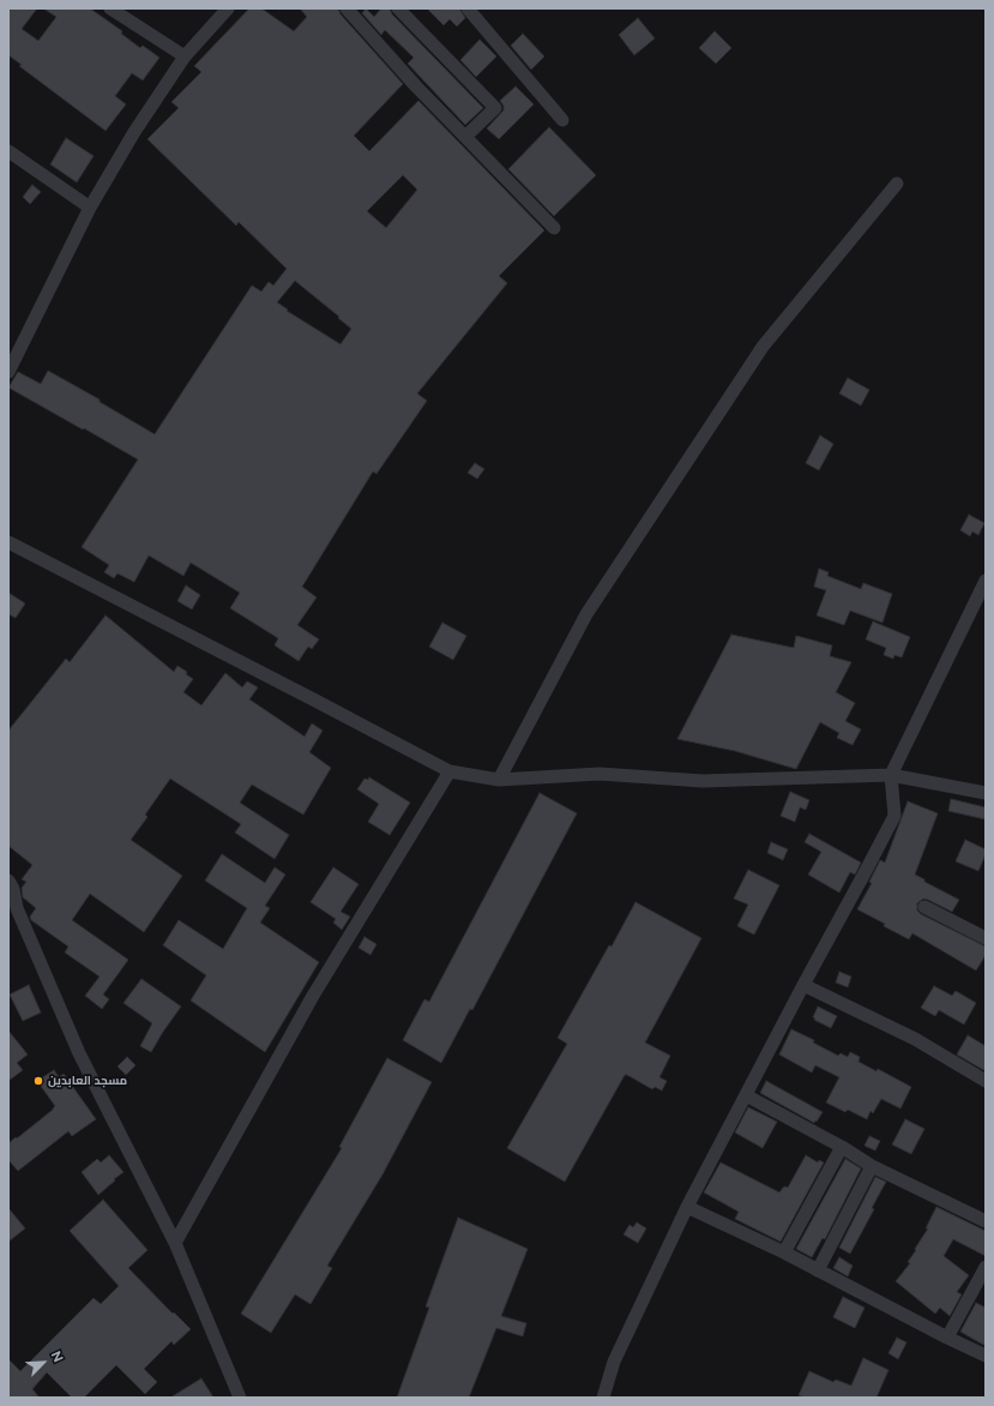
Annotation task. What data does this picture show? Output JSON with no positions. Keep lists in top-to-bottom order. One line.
{"places":["مسجد العابدين"],"north":"top right"}
